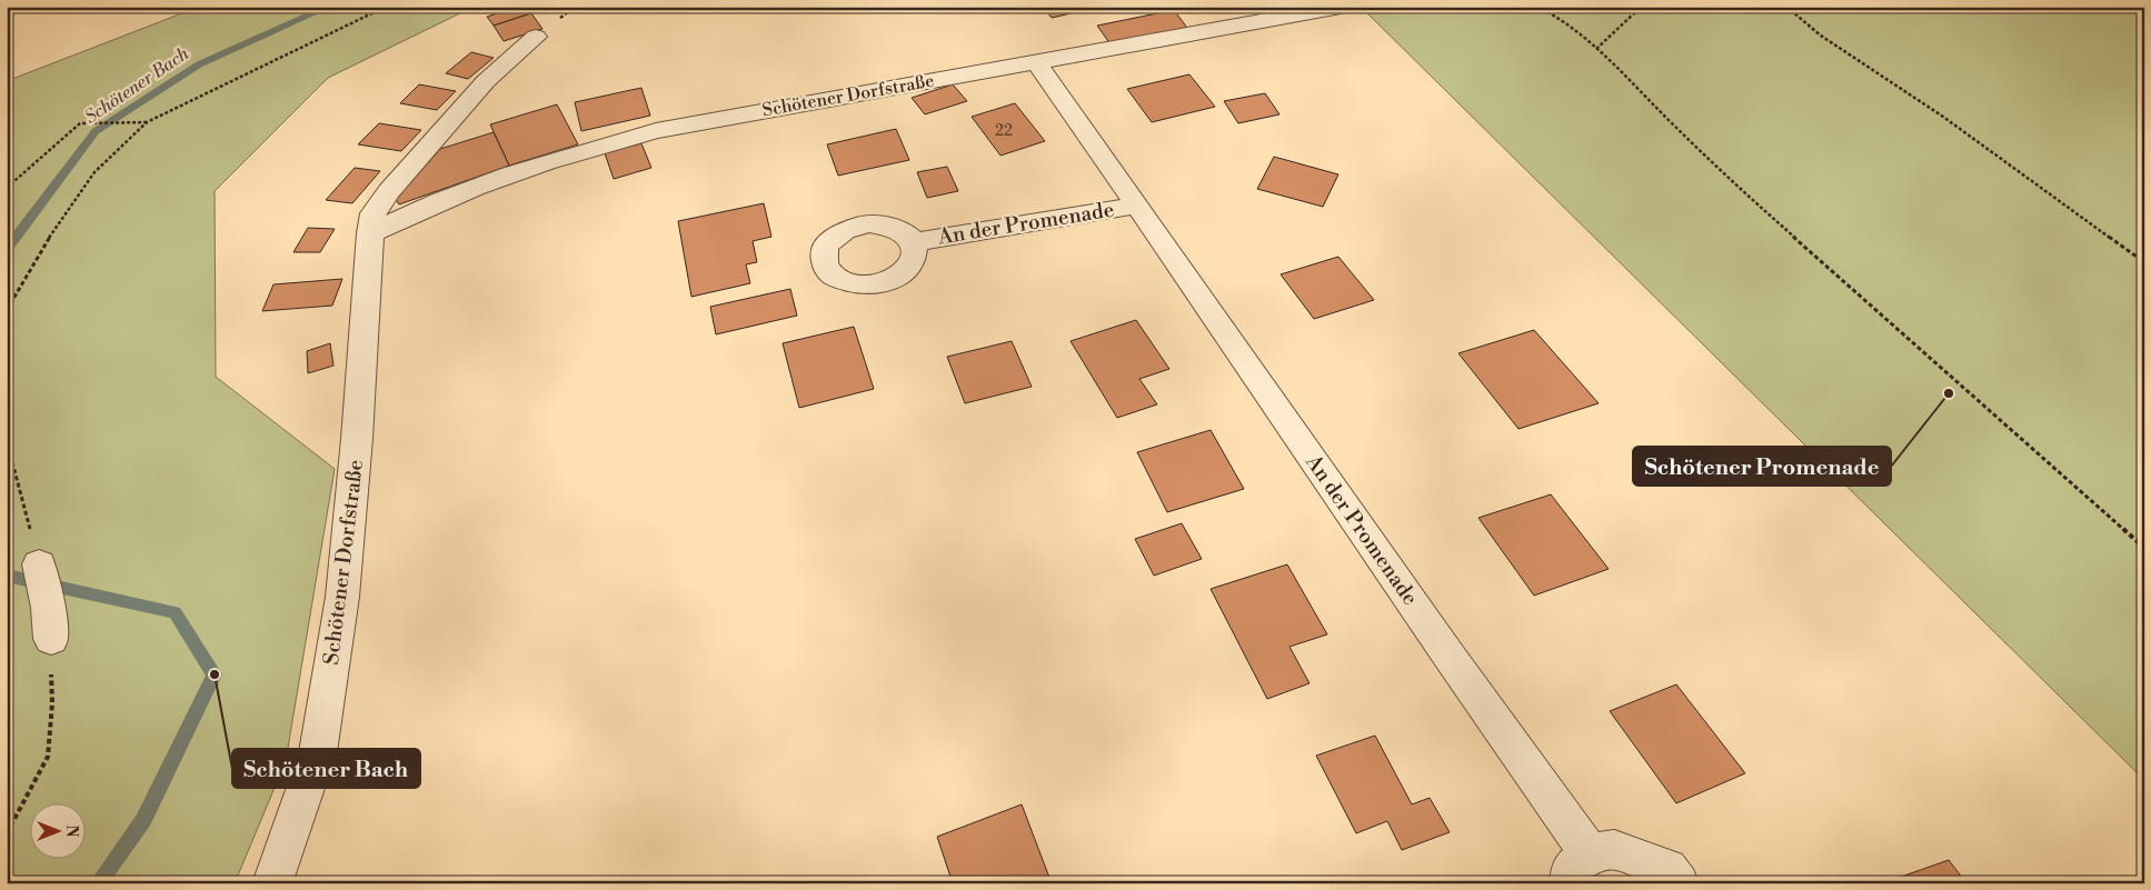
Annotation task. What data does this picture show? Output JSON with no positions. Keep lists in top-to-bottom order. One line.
{"streets":{"street":["Schötener Dorfstraße","An der Promenade"]},"crossings":[["Schötener Dorfstraße","An der Promenade"]],"water":["Schötener Bach"],"places":["Schötener Promenade","Schötener Bach"],"house_numbers":["22"],"north":"right"}
